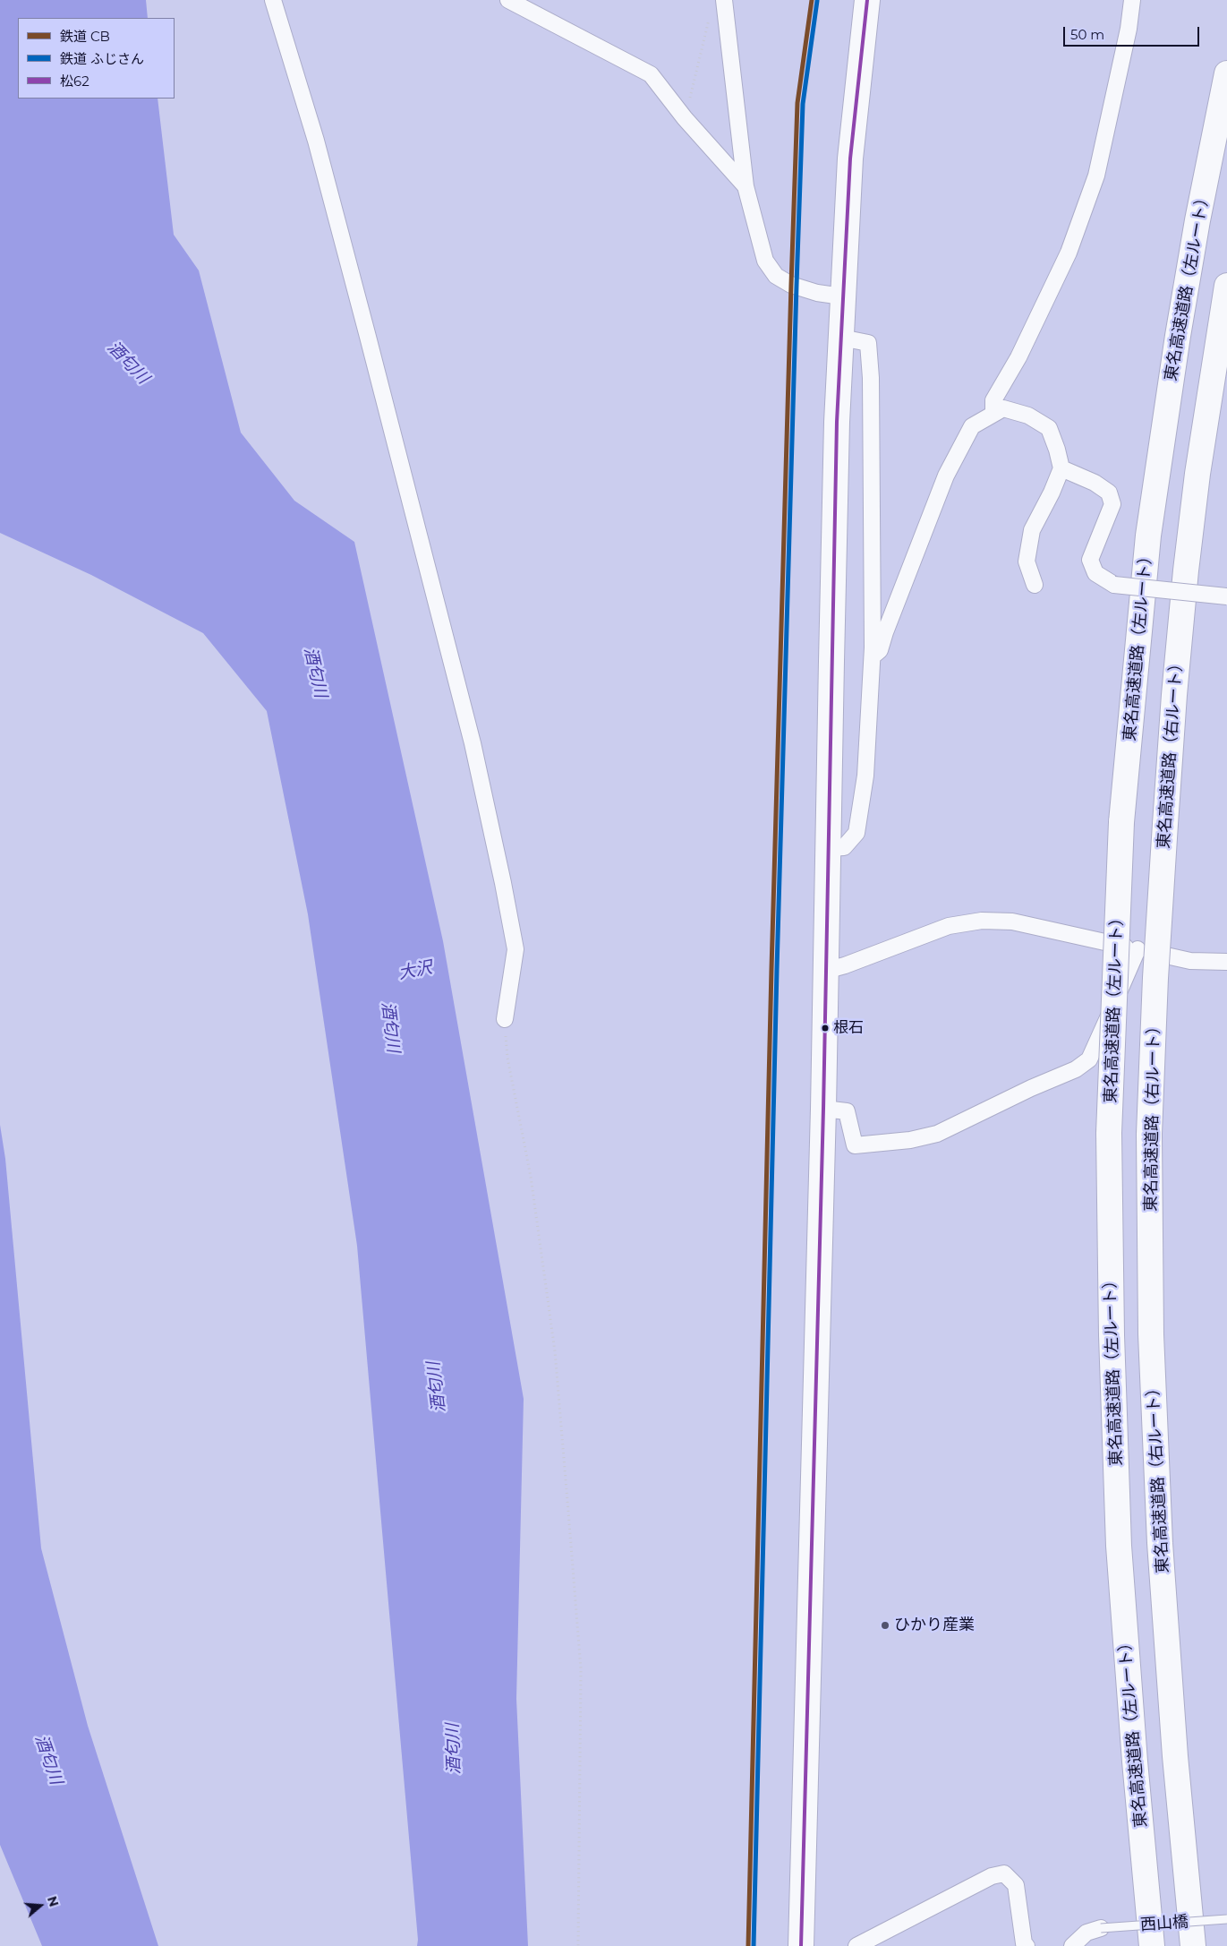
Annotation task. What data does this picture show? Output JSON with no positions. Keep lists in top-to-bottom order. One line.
{"streets":{"highway":["東名高速道路（左ルート）","東名高速道路（右ルート）"],"lane":["西山橋"]},"water":["酒匂川","大沢"],"places":["根石","ひかり産業"],"lines":["rail line CB","transit line 松62","rail line ふじさん"],"legend":["鉄道 CB","鉄道 ふじさん","松62"],"scale_bar":"50 m","north":"right"}
